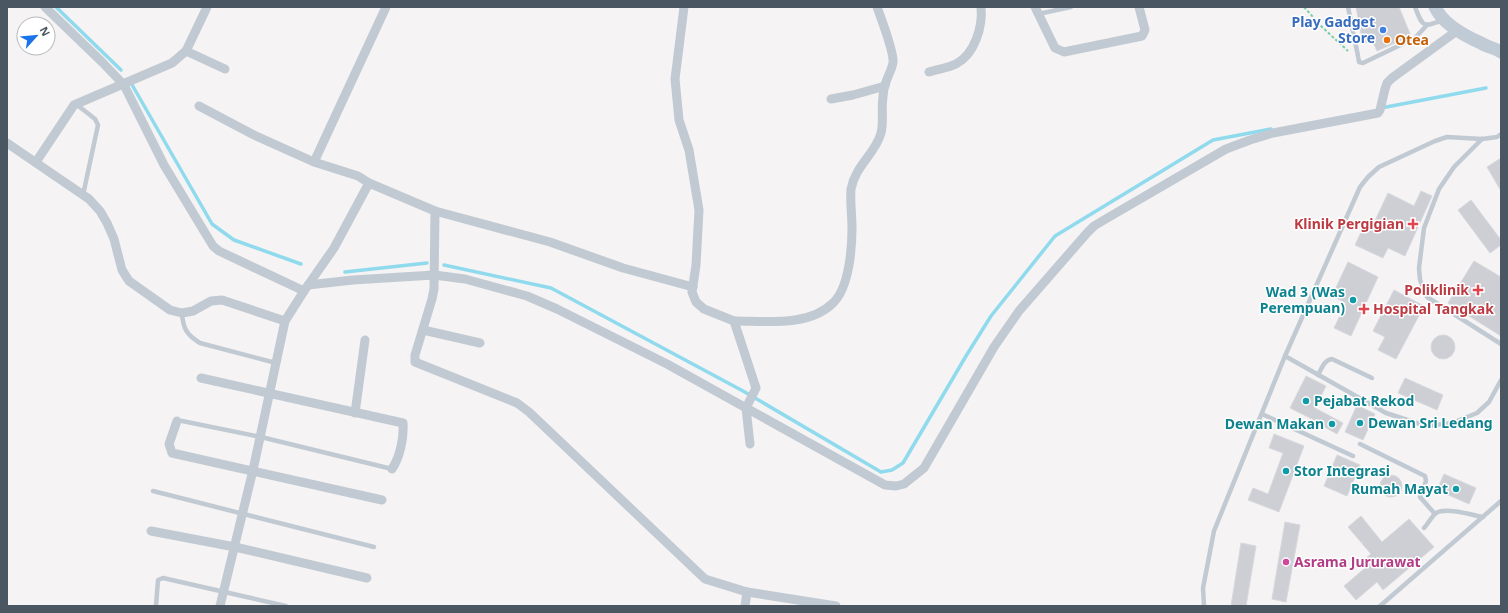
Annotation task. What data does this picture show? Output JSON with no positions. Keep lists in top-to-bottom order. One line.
{"places":{"other":["Play Gadget Store","Otea","Wad 3 (Was Perempuan)","Pejabat Rekod","Dewan Sri Ledang","Dewan Makan","Stor Integrasi","Rumah Mayat","Asrama Jururawat"],"health":["Klinik Pergigian","Poliklinik","Hospital Tangkak"]},"north":"top right"}
